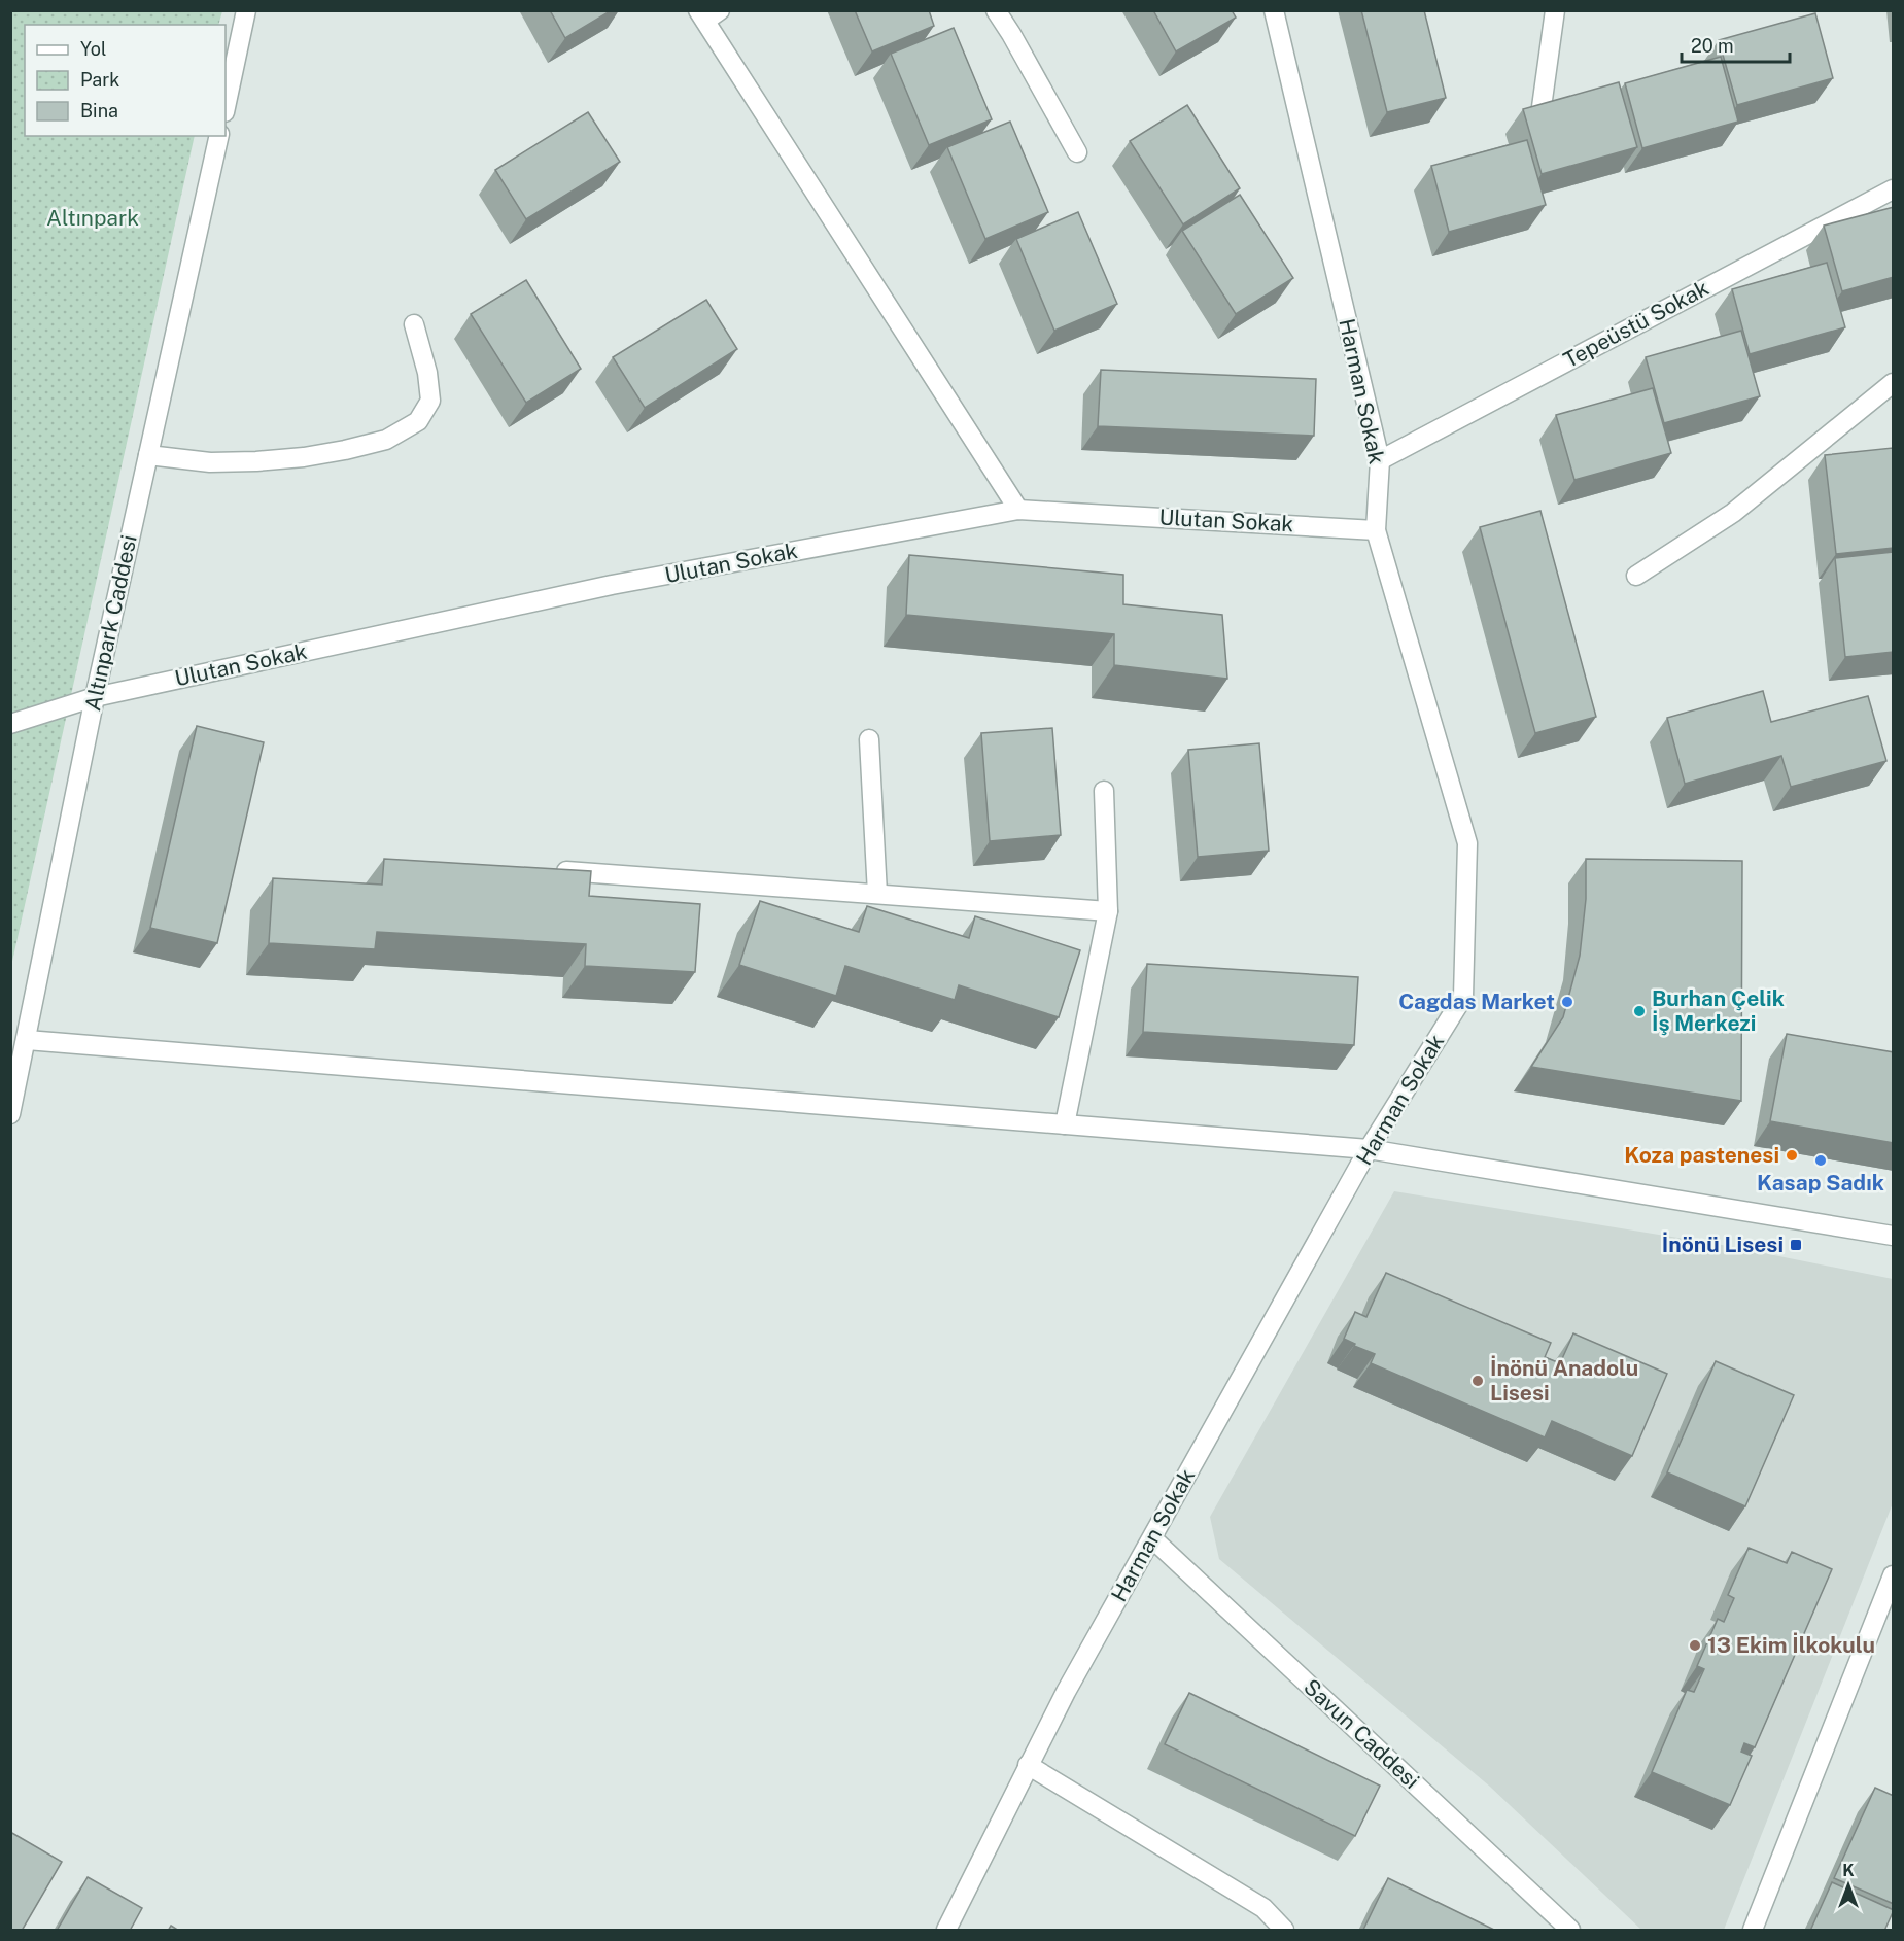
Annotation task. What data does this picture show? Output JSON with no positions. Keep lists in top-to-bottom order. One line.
{"streets":{"street":["Tepeüstü Sokak","Harman Sokak","Ulutan Sokak","Altınpark Caddesi","Savun Caddesi"]},"crossings":[["Tepeüstü Sokak","Harman Sokak"],["Harman Sokak","Ulutan Sokak"],["Harman Sokak","Savun Caddesi"],["Ulutan Sokak","Altınpark Caddesi"]],"parks":["Altınpark"],"places":{"other":["Cagdas Market","Burhan Çelik İş Merkezi","Koza pastenesi","Kasap Sadık","İnönü Anadolu Lisesi","13 Ekim İlkokulu"],"transit":["İnönü Lisesi"]},"legend":["Yol","Park","Bina"],"scale_bar":"20 m","north":"top"}
